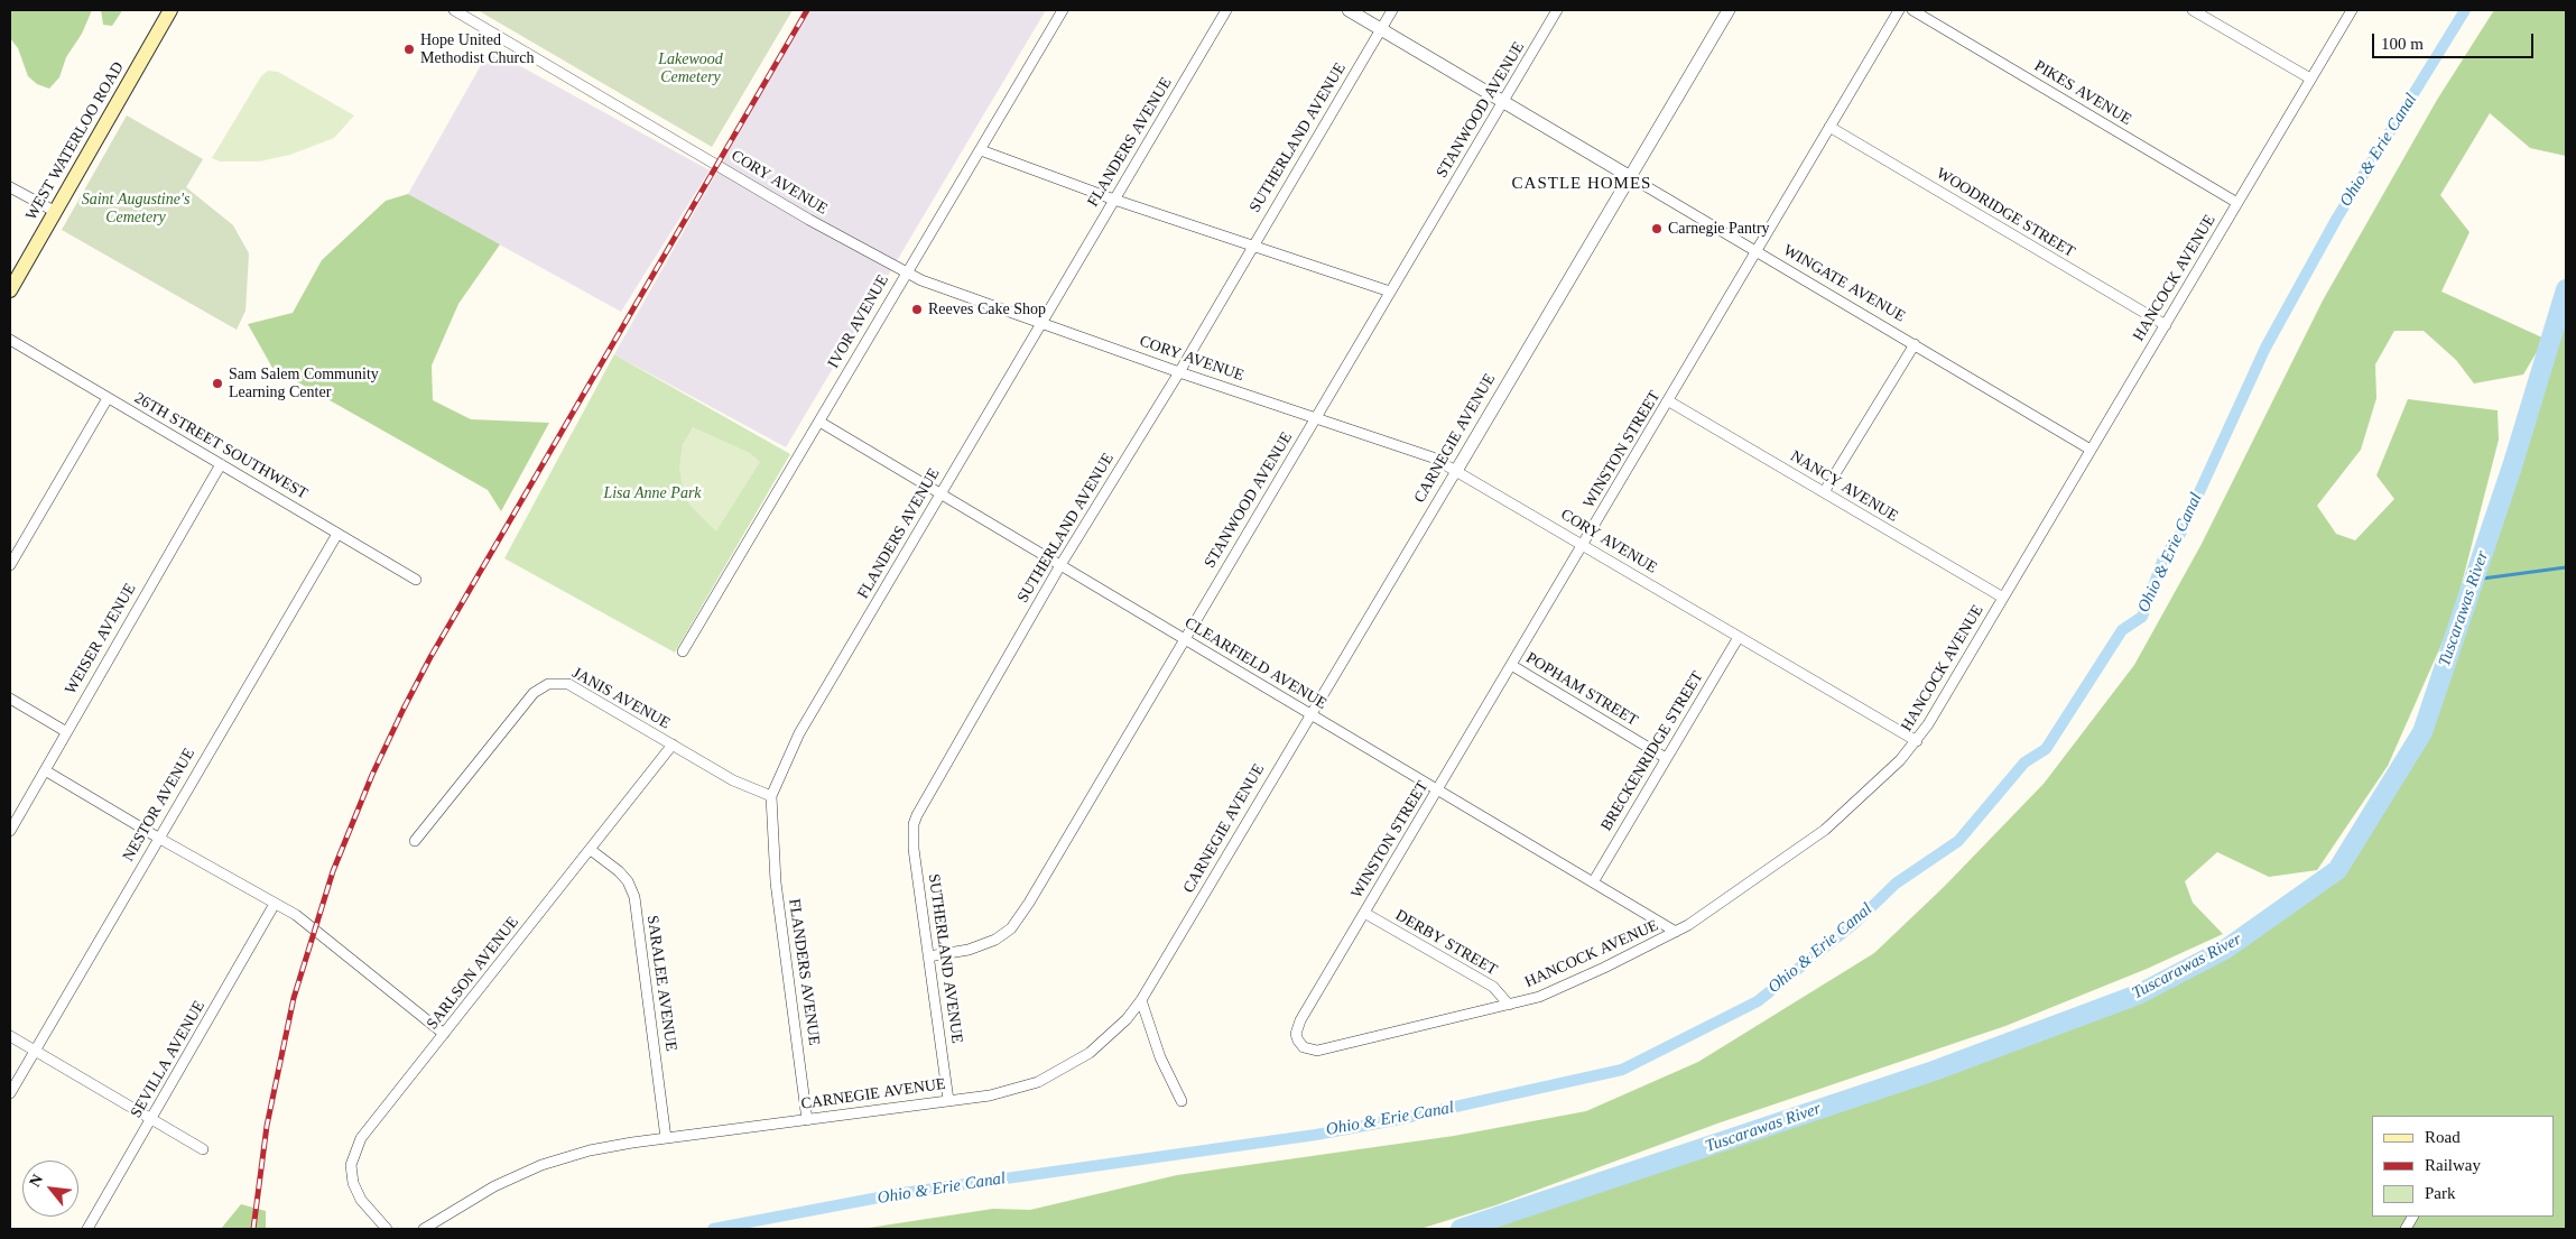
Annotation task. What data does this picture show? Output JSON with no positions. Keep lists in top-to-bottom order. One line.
{"streets":{"main road":["WEST WATERLOO ROAD"],"street":["PIKES AVENUE","STANWOOD AVENUE","SUTHERLAND AVENUE","FLANDERS AVENUE","CORY AVENUE","WOODRIDGE STREET","HANCOCK AVENUE","WINGATE AVENUE","IVOR AVENUE","CARNEGIE AVENUE","26TH STREET SOUTHWEST","WINSTON STREET","NANCY AVENUE","WEISER AVENUE","CLEARFIELD AVENUE","POPHAM STREET","JANIS AVENUE","BRECKENRIDGE STREET","NESTOR AVENUE","DERBY STREET","SARLSON AVENUE","SARALEE AVENUE","SEVILLA AVENUE"]},"crossings":[["PIKES AVENUE","HANCOCK AVENUE"],["STANWOOD AVENUE","SUTHERLAND AVENUE"],["STANWOOD AVENUE","CORY AVENUE"],["STANWOOD AVENUE","WINGATE AVENUE"],["STANWOOD AVENUE","CLEARFIELD AVENUE"],["SUTHERLAND AVENUE","CORY AVENUE"],["SUTHERLAND AVENUE","WINGATE AVENUE"],["SUTHERLAND AVENUE","CARNEGIE AVENUE"],["SUTHERLAND AVENUE","CLEARFIELD AVENUE"],["FLANDERS AVENUE","CORY AVENUE"],["FLANDERS AVENUE","CARNEGIE AVENUE"],["FLANDERS AVENUE","CLEARFIELD AVENUE"],["FLANDERS AVENUE","JANIS AVENUE"],["CORY AVENUE","HANCOCK AVENUE"],["CORY AVENUE","IVOR AVENUE"],["CORY AVENUE","CARNEGIE AVENUE"],["CORY AVENUE","WINSTON STREET"],["CORY AVENUE","BRECKENRIDGE STREET"],["WOODRIDGE STREET","HANCOCK AVENUE"],["WOODRIDGE STREET","WINSTON STREET"],["HANCOCK AVENUE","WINGATE AVENUE"],["HANCOCK AVENUE","WINSTON STREET"],["HANCOCK AVENUE","NANCY AVENUE"],["HANCOCK AVENUE","CLEARFIELD AVENUE"],["HANCOCK AVENUE","DERBY STREET"],["WINGATE AVENUE","CARNEGIE AVENUE"],["WINGATE AVENUE","WINSTON STREET"],["IVOR AVENUE","CLEARFIELD AVENUE"],["CARNEGIE AVENUE","CLEARFIELD AVENUE"],["CARNEGIE AVENUE","SARALEE AVENUE"],["26TH STREET SOUTHWEST","WEISER AVENUE"],["26TH STREET SOUTHWEST","NESTOR AVENUE"],["WINSTON STREET","NANCY AVENUE"],["WINSTON STREET","CLEARFIELD AVENUE"],["WINSTON STREET","POPHAM STREET"],["WINSTON STREET","DERBY STREET"],["CLEARFIELD AVENUE","BRECKENRIDGE STREET"],["POPHAM STREET","BRECKENRIDGE STREET"],["JANIS AVENUE","SARLSON AVENUE"],["SARLSON AVENUE","SARALEE AVENUE"]],"districts":["CASTLE HOMES"],"water":["Ohio & Erie Canal","Tuscarawas River"],"parks":["Lakewood Cemetery","Saint Augustine's Cemetery","Lisa Anne Park"],"places":["Hope United Methodist Church","Carnegie Pantry","Reeves Cake Shop","Sam Salem Community Learning Center"],"legend":["Road","Railway","Park"],"scale_bar":"100 m","north":"top left"}
